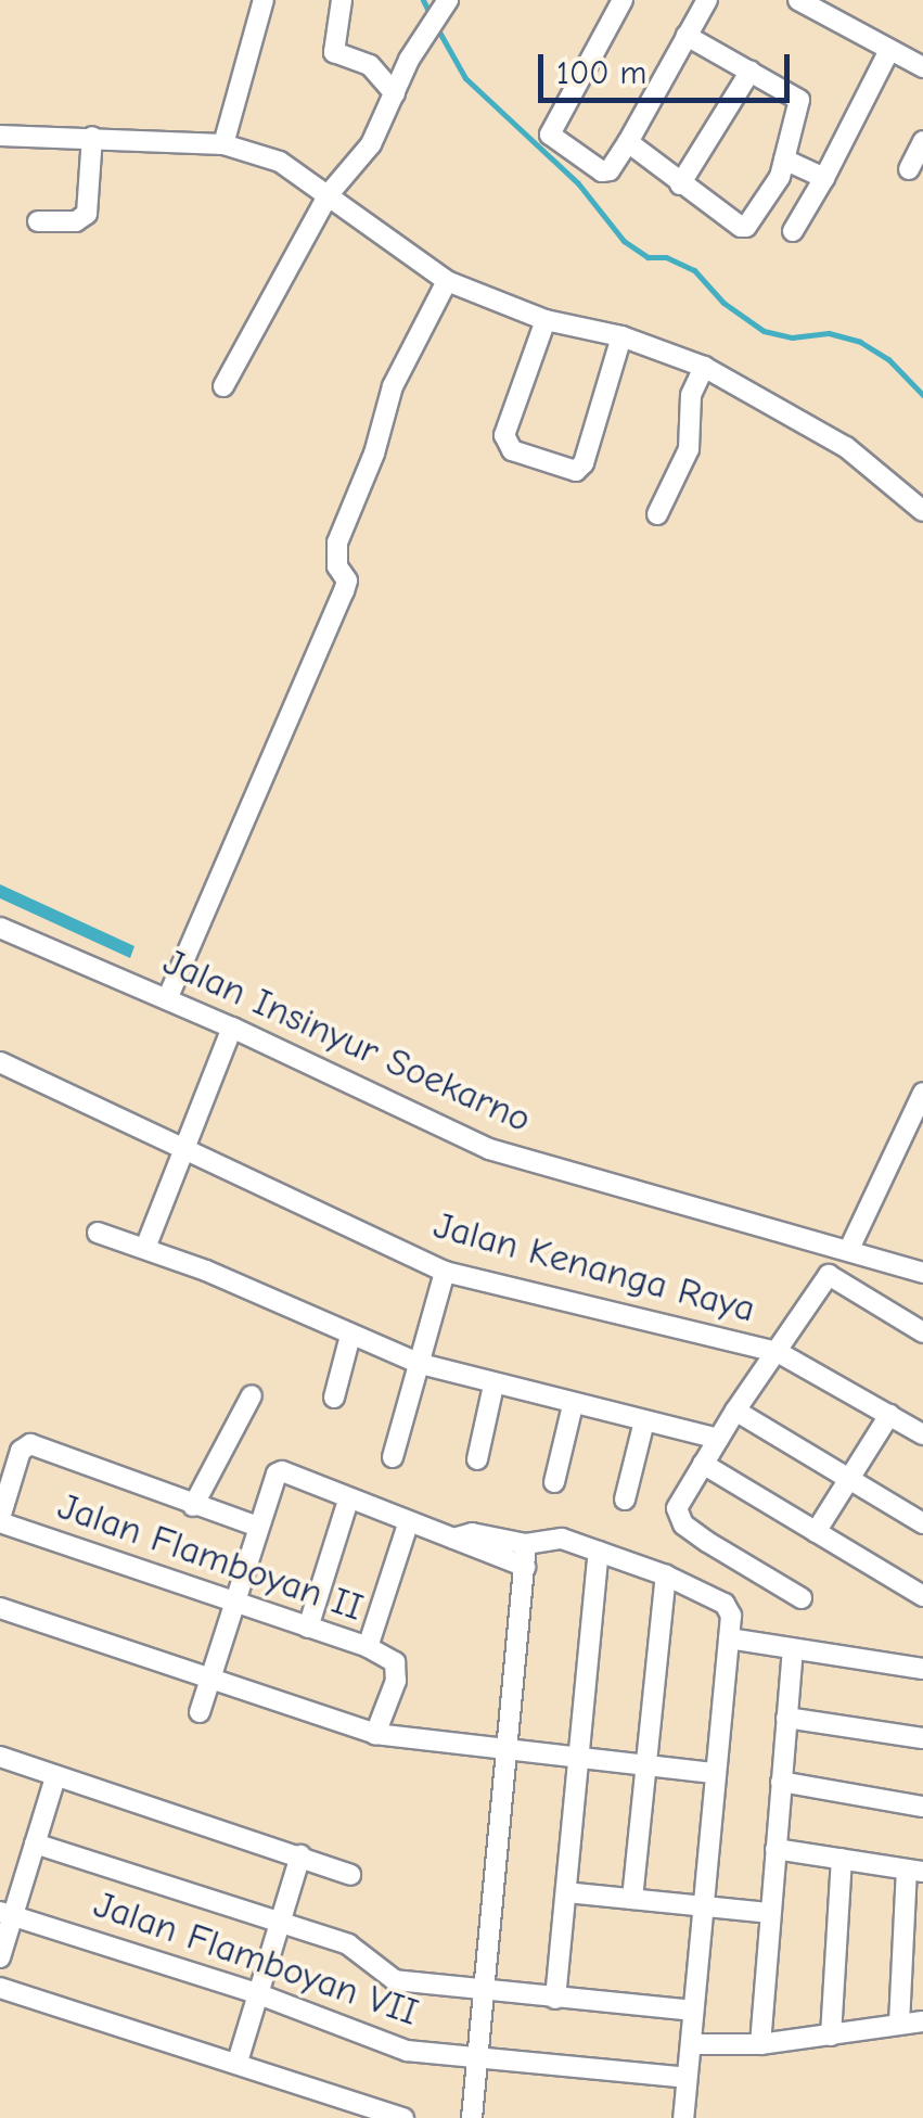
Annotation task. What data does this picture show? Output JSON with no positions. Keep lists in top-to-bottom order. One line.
{"streets":{"street":["Jalan Insinyur Soekarno","Jalan Kenanga Raya","Jalan Flamboyan II","Jalan Flamboyan VII"]},"scale_bar":"100 m"}
